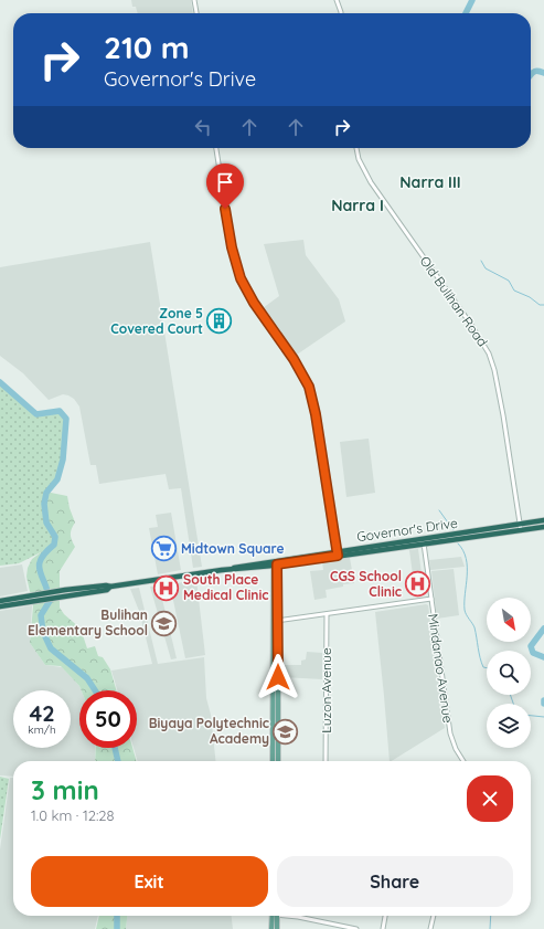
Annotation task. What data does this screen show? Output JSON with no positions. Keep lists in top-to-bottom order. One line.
{"streets":{"highway":["Governor's Drive"],"street":["Old Bulihan Road","Mindanao Avenue","Luzon Avenue"]},"crossings":[["Old Bulihan Road","Governor's Drive"],["Governor's Drive","Mindanao Avenue"]],"districts":["Narra III","Narra I"],"places":{"building":["Zone 5 Covered Court"],"supermarket":["Midtown Square"],"hospital":["CGS School Clinic","South Place Medical Clinic"],"school or university":["Bulihan Elementary School","Biyaya Polytechnic Academy"]},"north":"bottom right","page":{"turn":["210 m","Governor's Drive"],"speed":"42 km/h","limit":"50","heading":["3 min","1.0 km · 12:28"],"buttons":["Exit","Share"]}}
